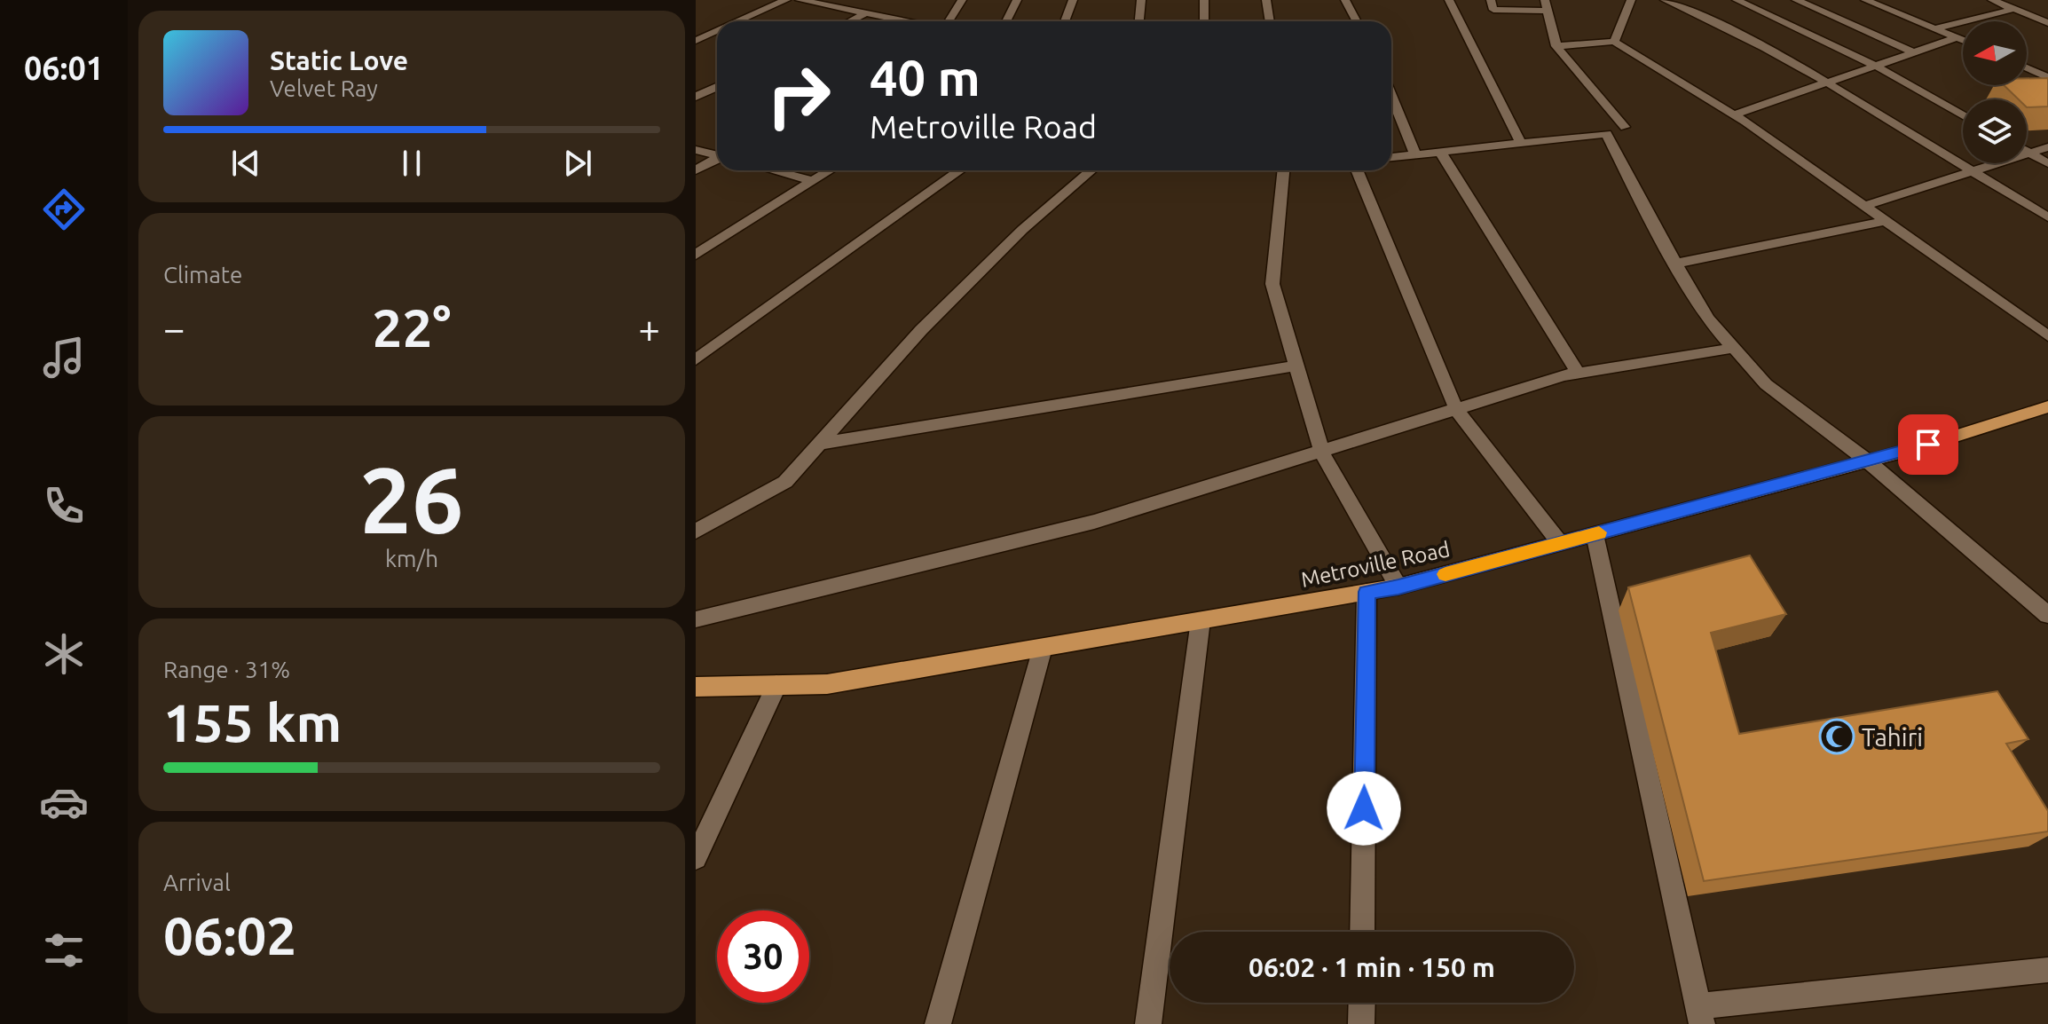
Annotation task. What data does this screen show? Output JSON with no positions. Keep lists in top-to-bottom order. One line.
{"streets":{"main road":["Metroville Road"]},"places":{"mosque":["Tahiri"]},"north":"left","page":{"tabs":"06:01","turn":["40 m","Metroville Road"],"song":["Static Love","Velvet Ray"],"tile":["Climate",["26","km/h"],["Range · 31%","155 km"],["Arrival","06:02"]],"heat":["−","22°","+"],"limit":"30","trip":"06:02 · 1 min · 150 m"}}
